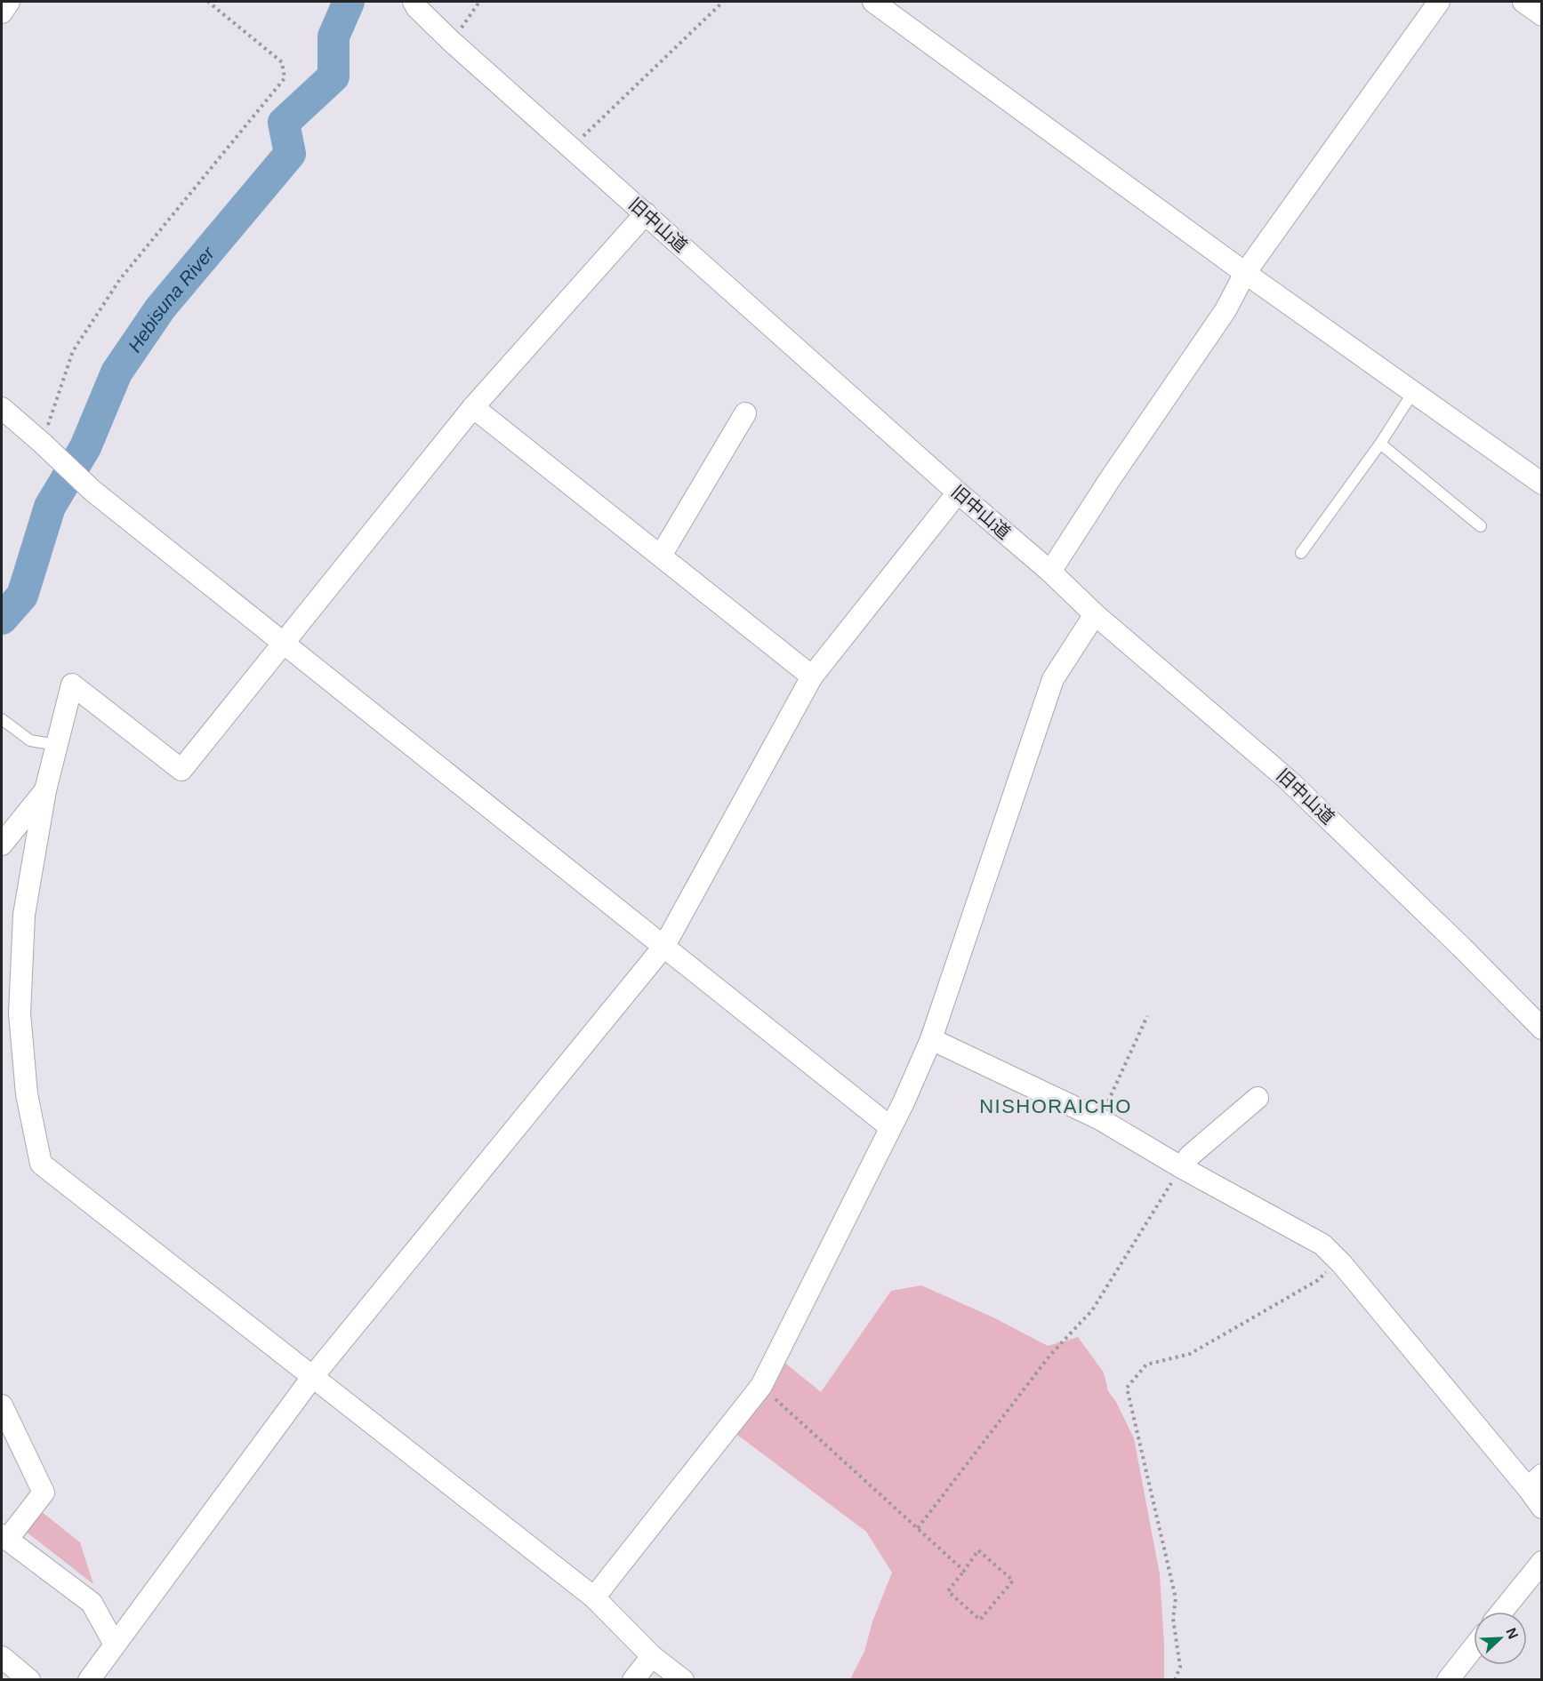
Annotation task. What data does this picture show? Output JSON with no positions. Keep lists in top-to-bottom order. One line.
{"streets":{"street":["旧中山道"]},"districts":["NISHORAICHO"],"water":["Hebisuna River"],"north":"top right"}
